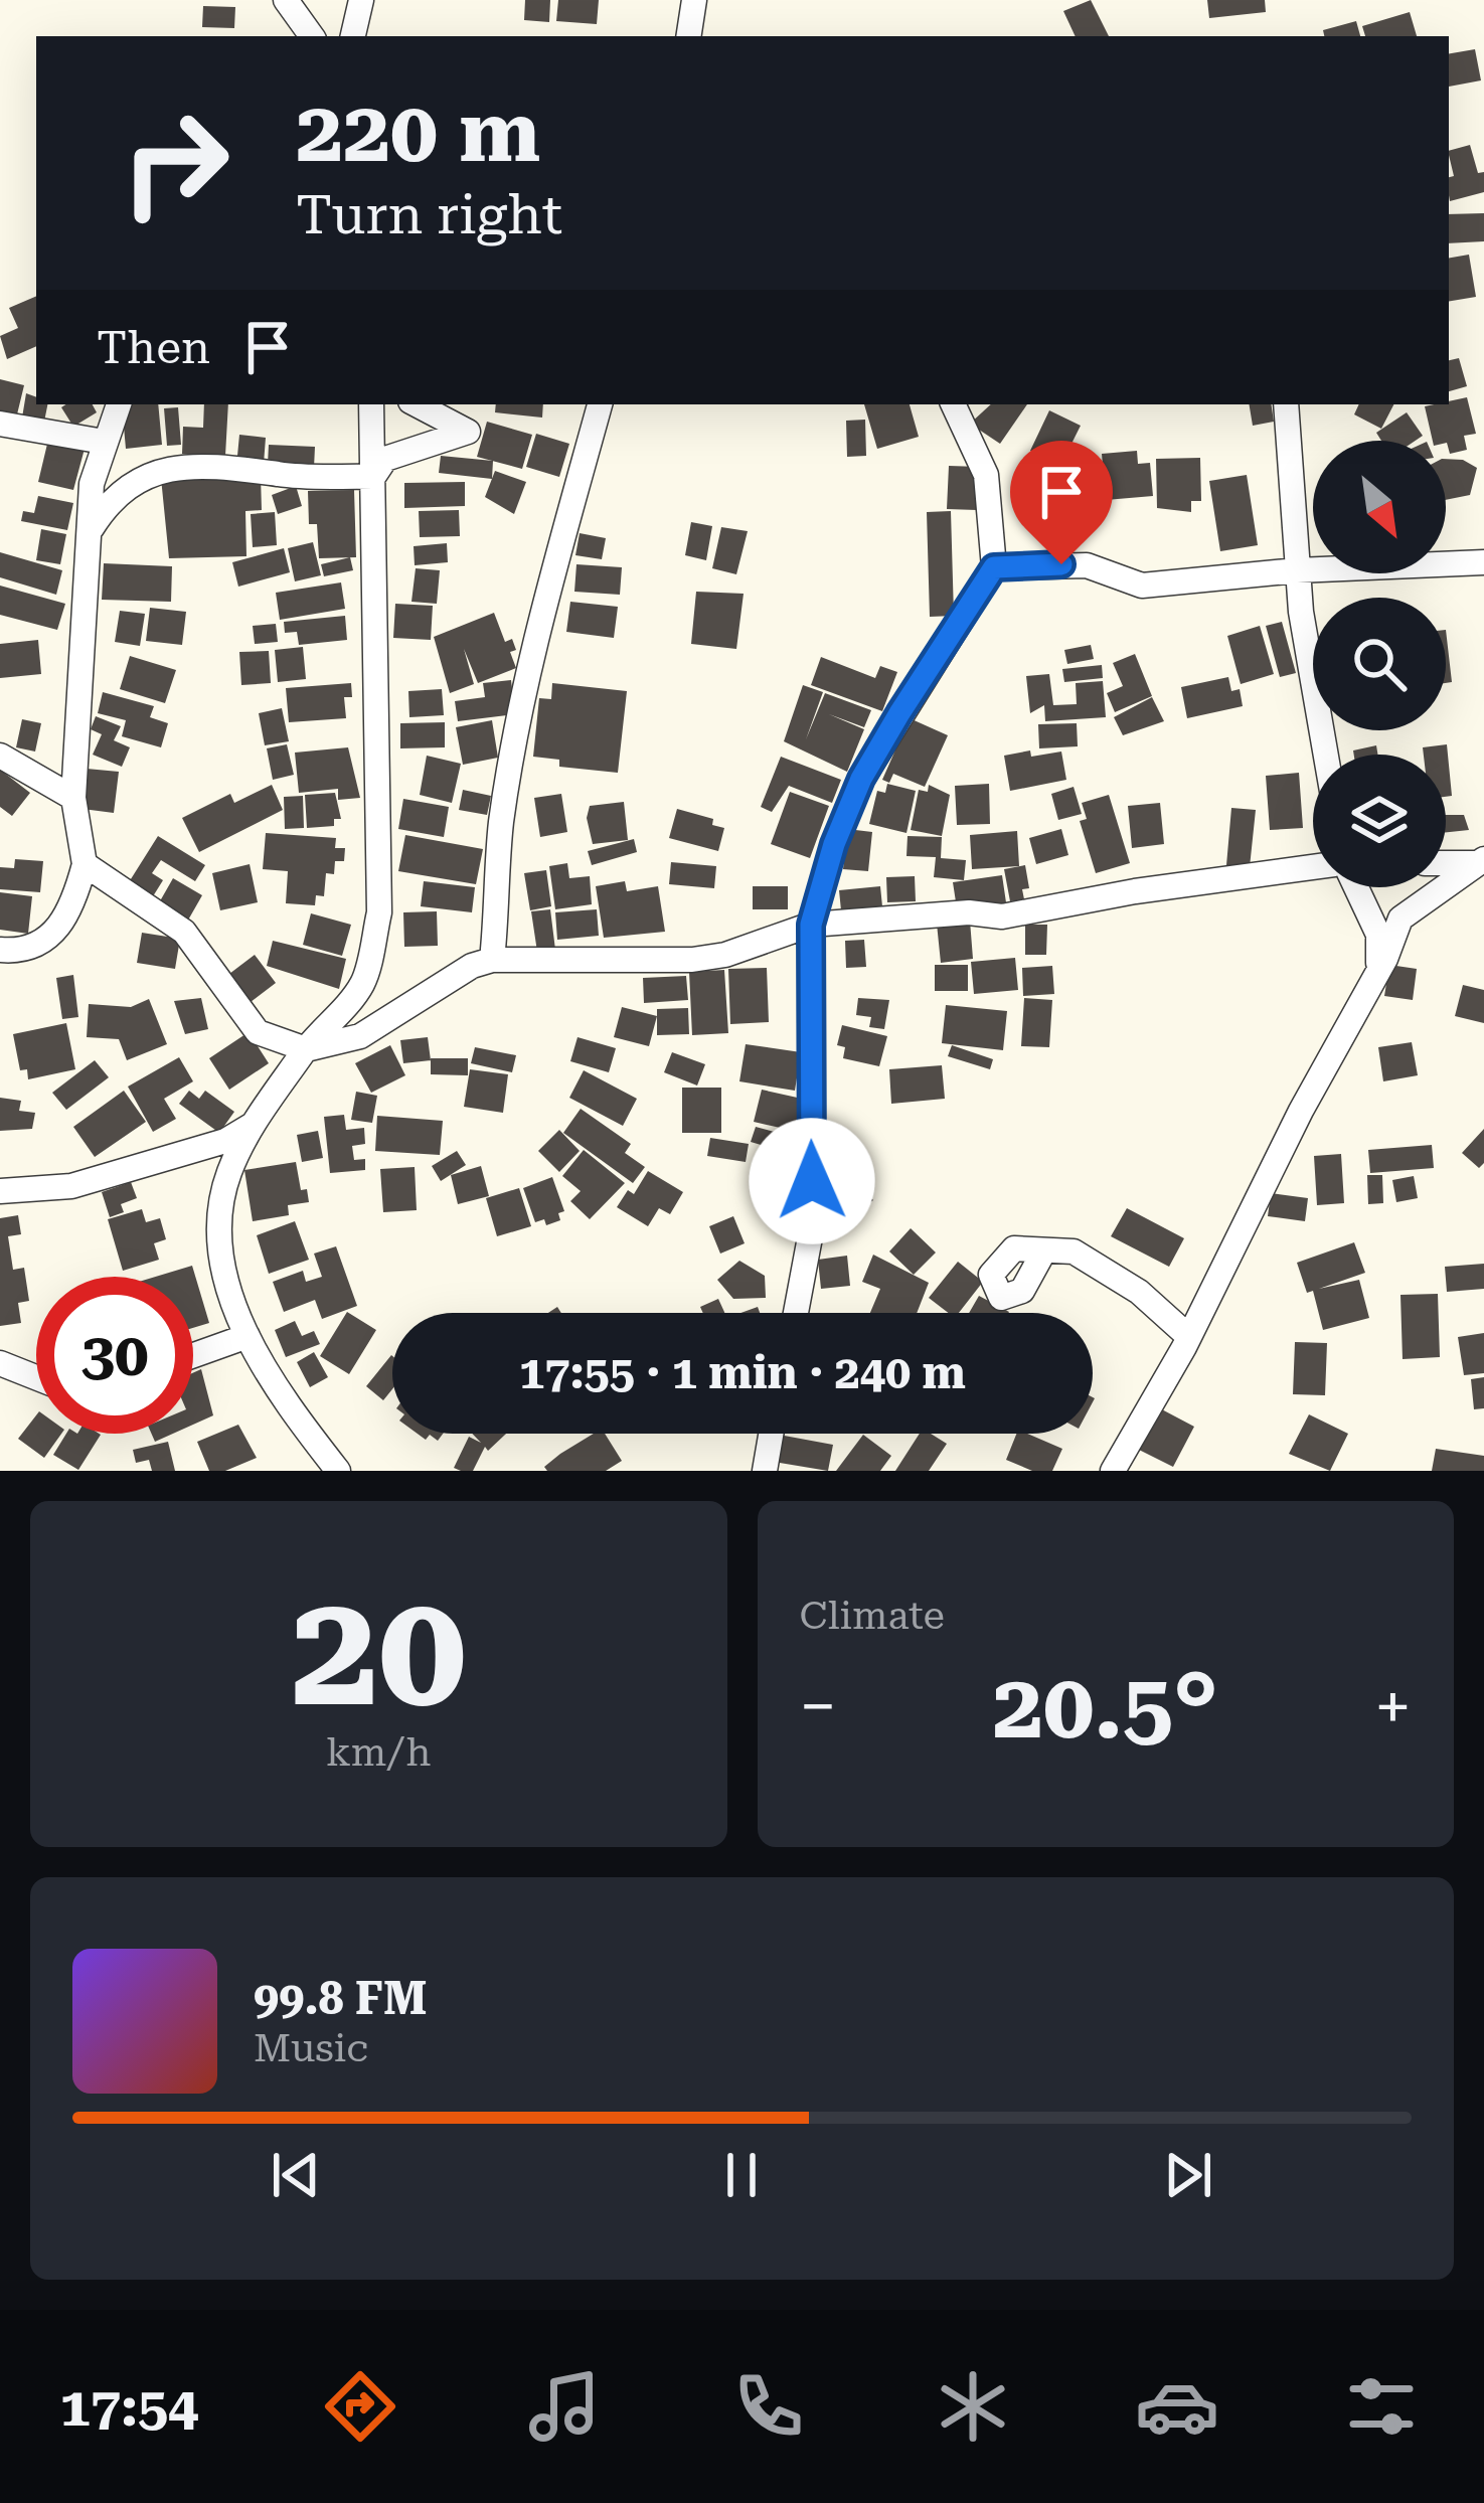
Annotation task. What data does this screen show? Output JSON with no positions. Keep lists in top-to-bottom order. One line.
{"north":"bottom right","page":{"turn":["220 m","Turn right"],"then":"Then","limit":"30","trip":"17:55 · 1 min · 240 m","tile":[["20","km/h"],"Climate"],"heat":["−","20.5°","+"],"song":["99.8 FM","Music"],"tabs":"17:54"}}
